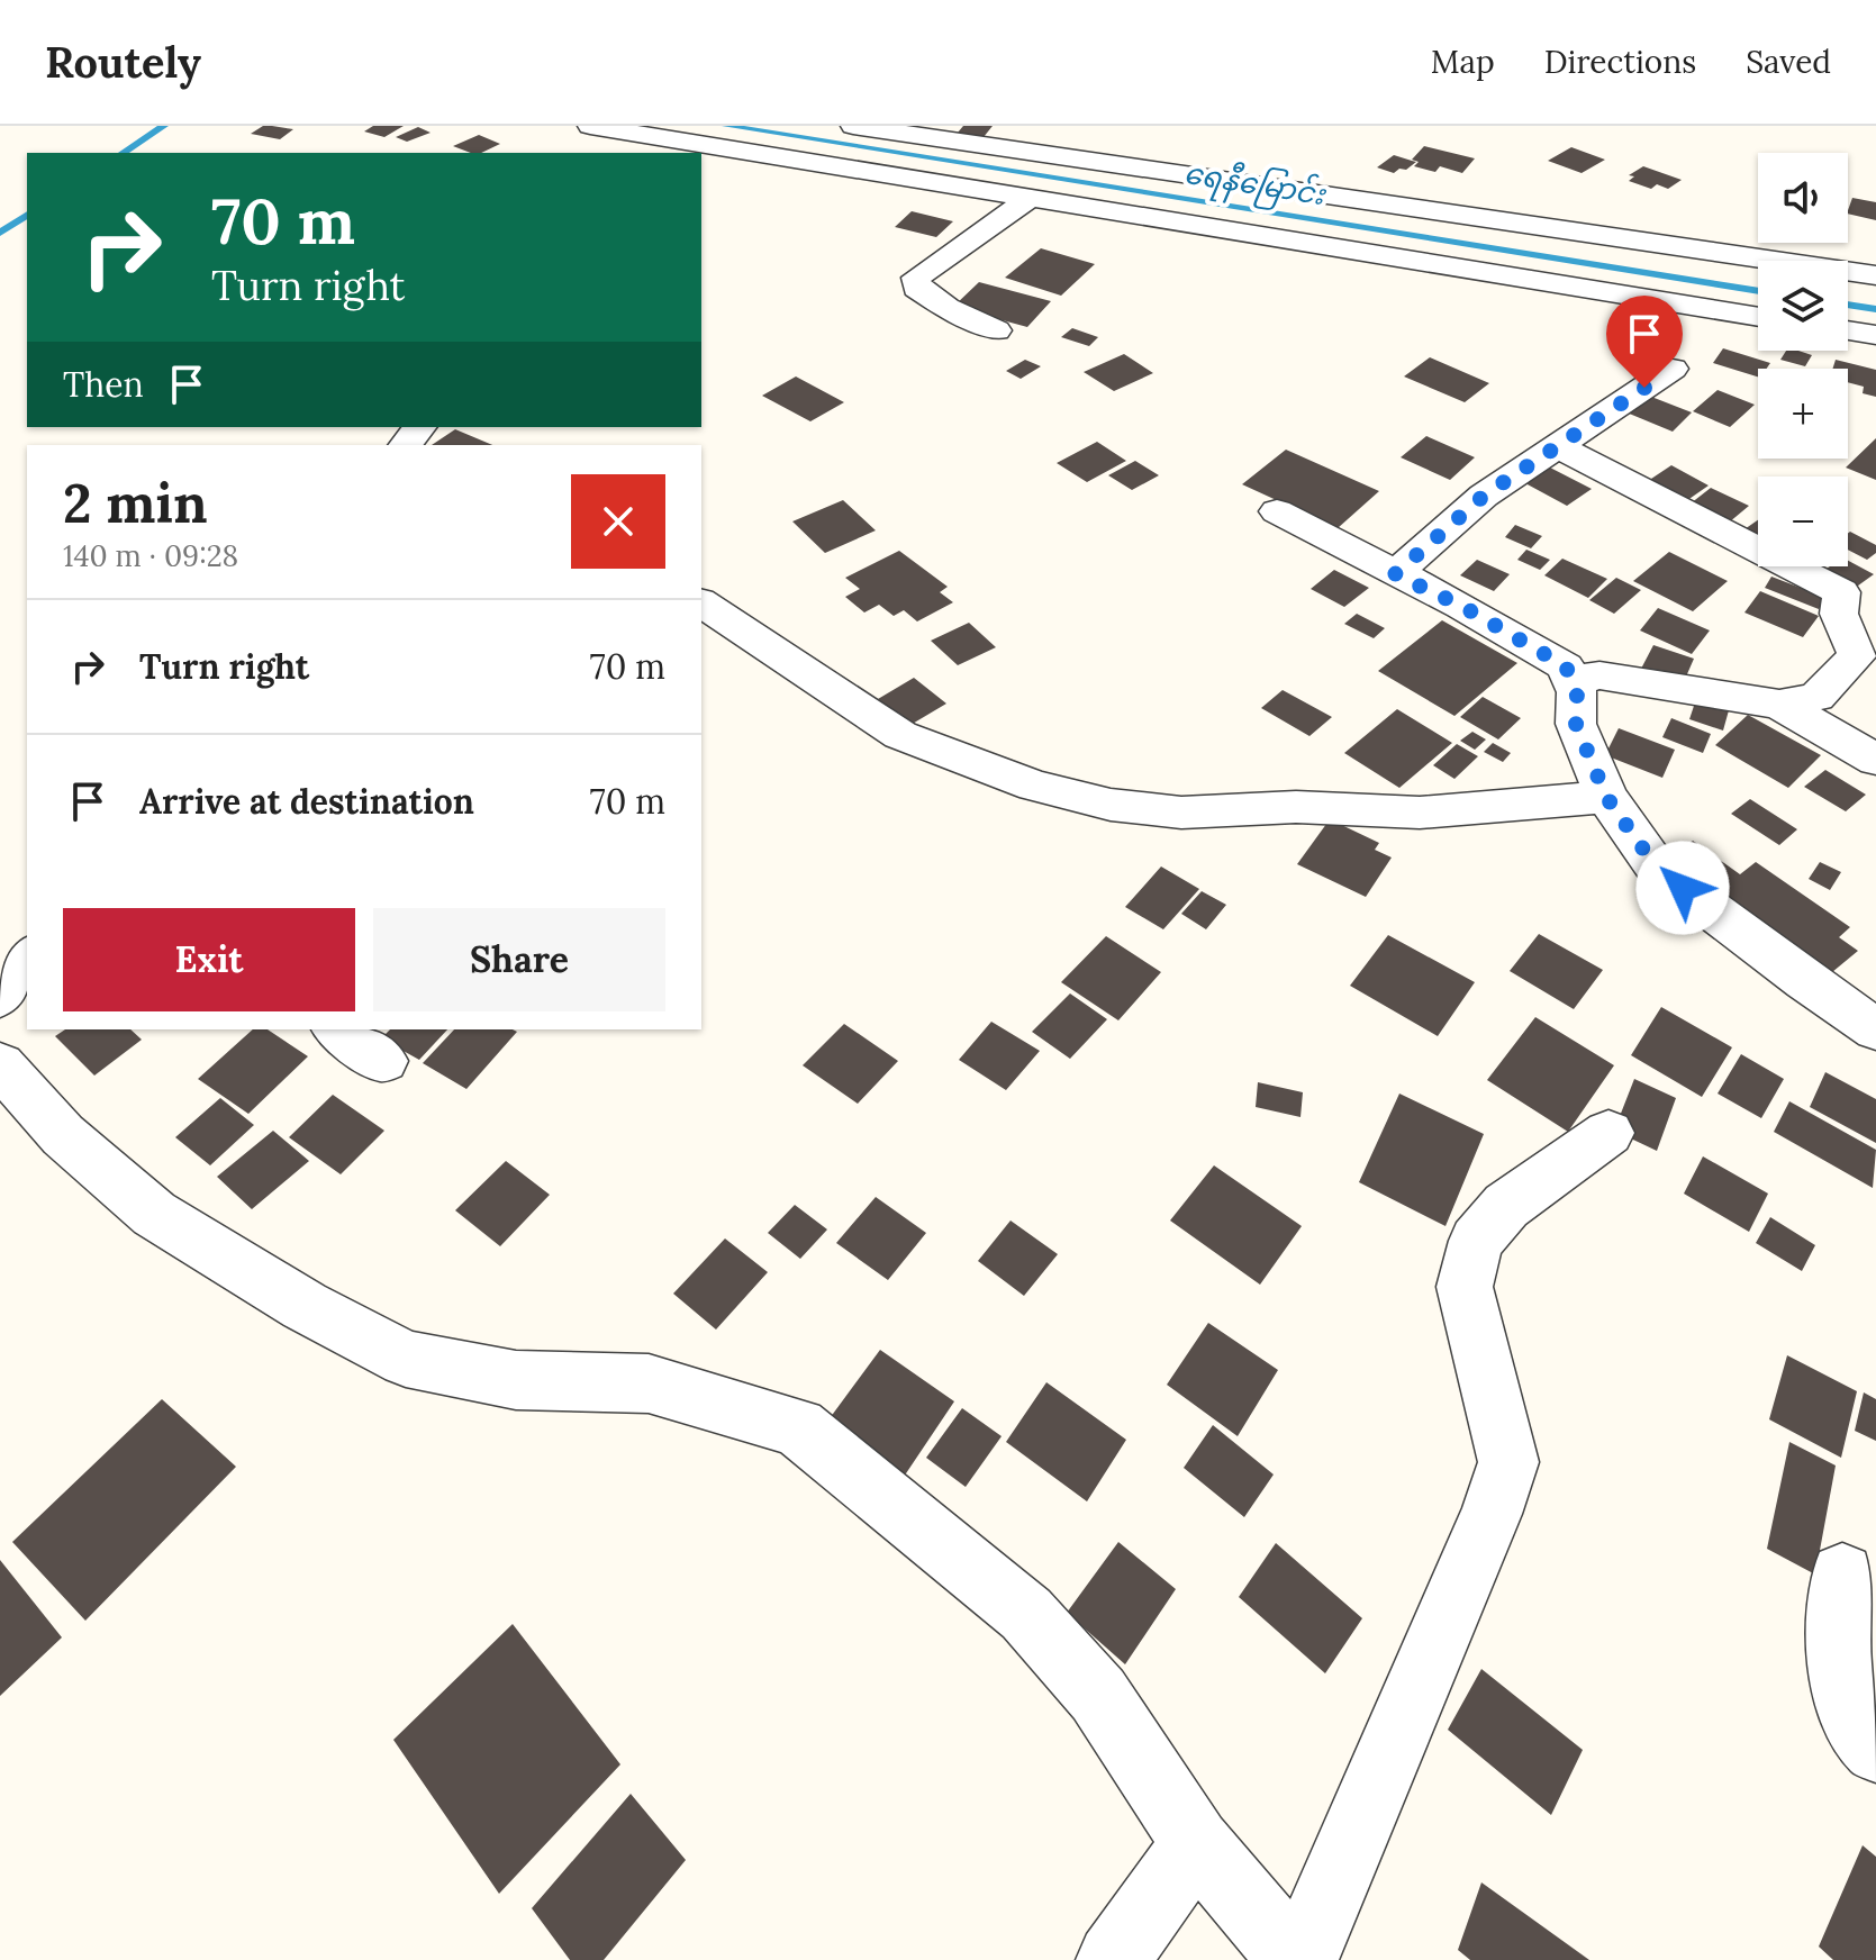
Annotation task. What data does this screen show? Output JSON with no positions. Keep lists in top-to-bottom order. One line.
{"water":["ရေနီမြောင်း"],"page":{"header":"Routely","nav":["Map","Directions","Saved"],"map_buttons":["+","−"],"turn":["70 m","Turn right"],"then":"Then","heading":["2 min","140 m · 09:28"],"list":[{"name":"Turn right","value":"70 m"},{"name":"Arrive at destination","value":"70 m"}],"buttons":["Exit","Share"]}}
